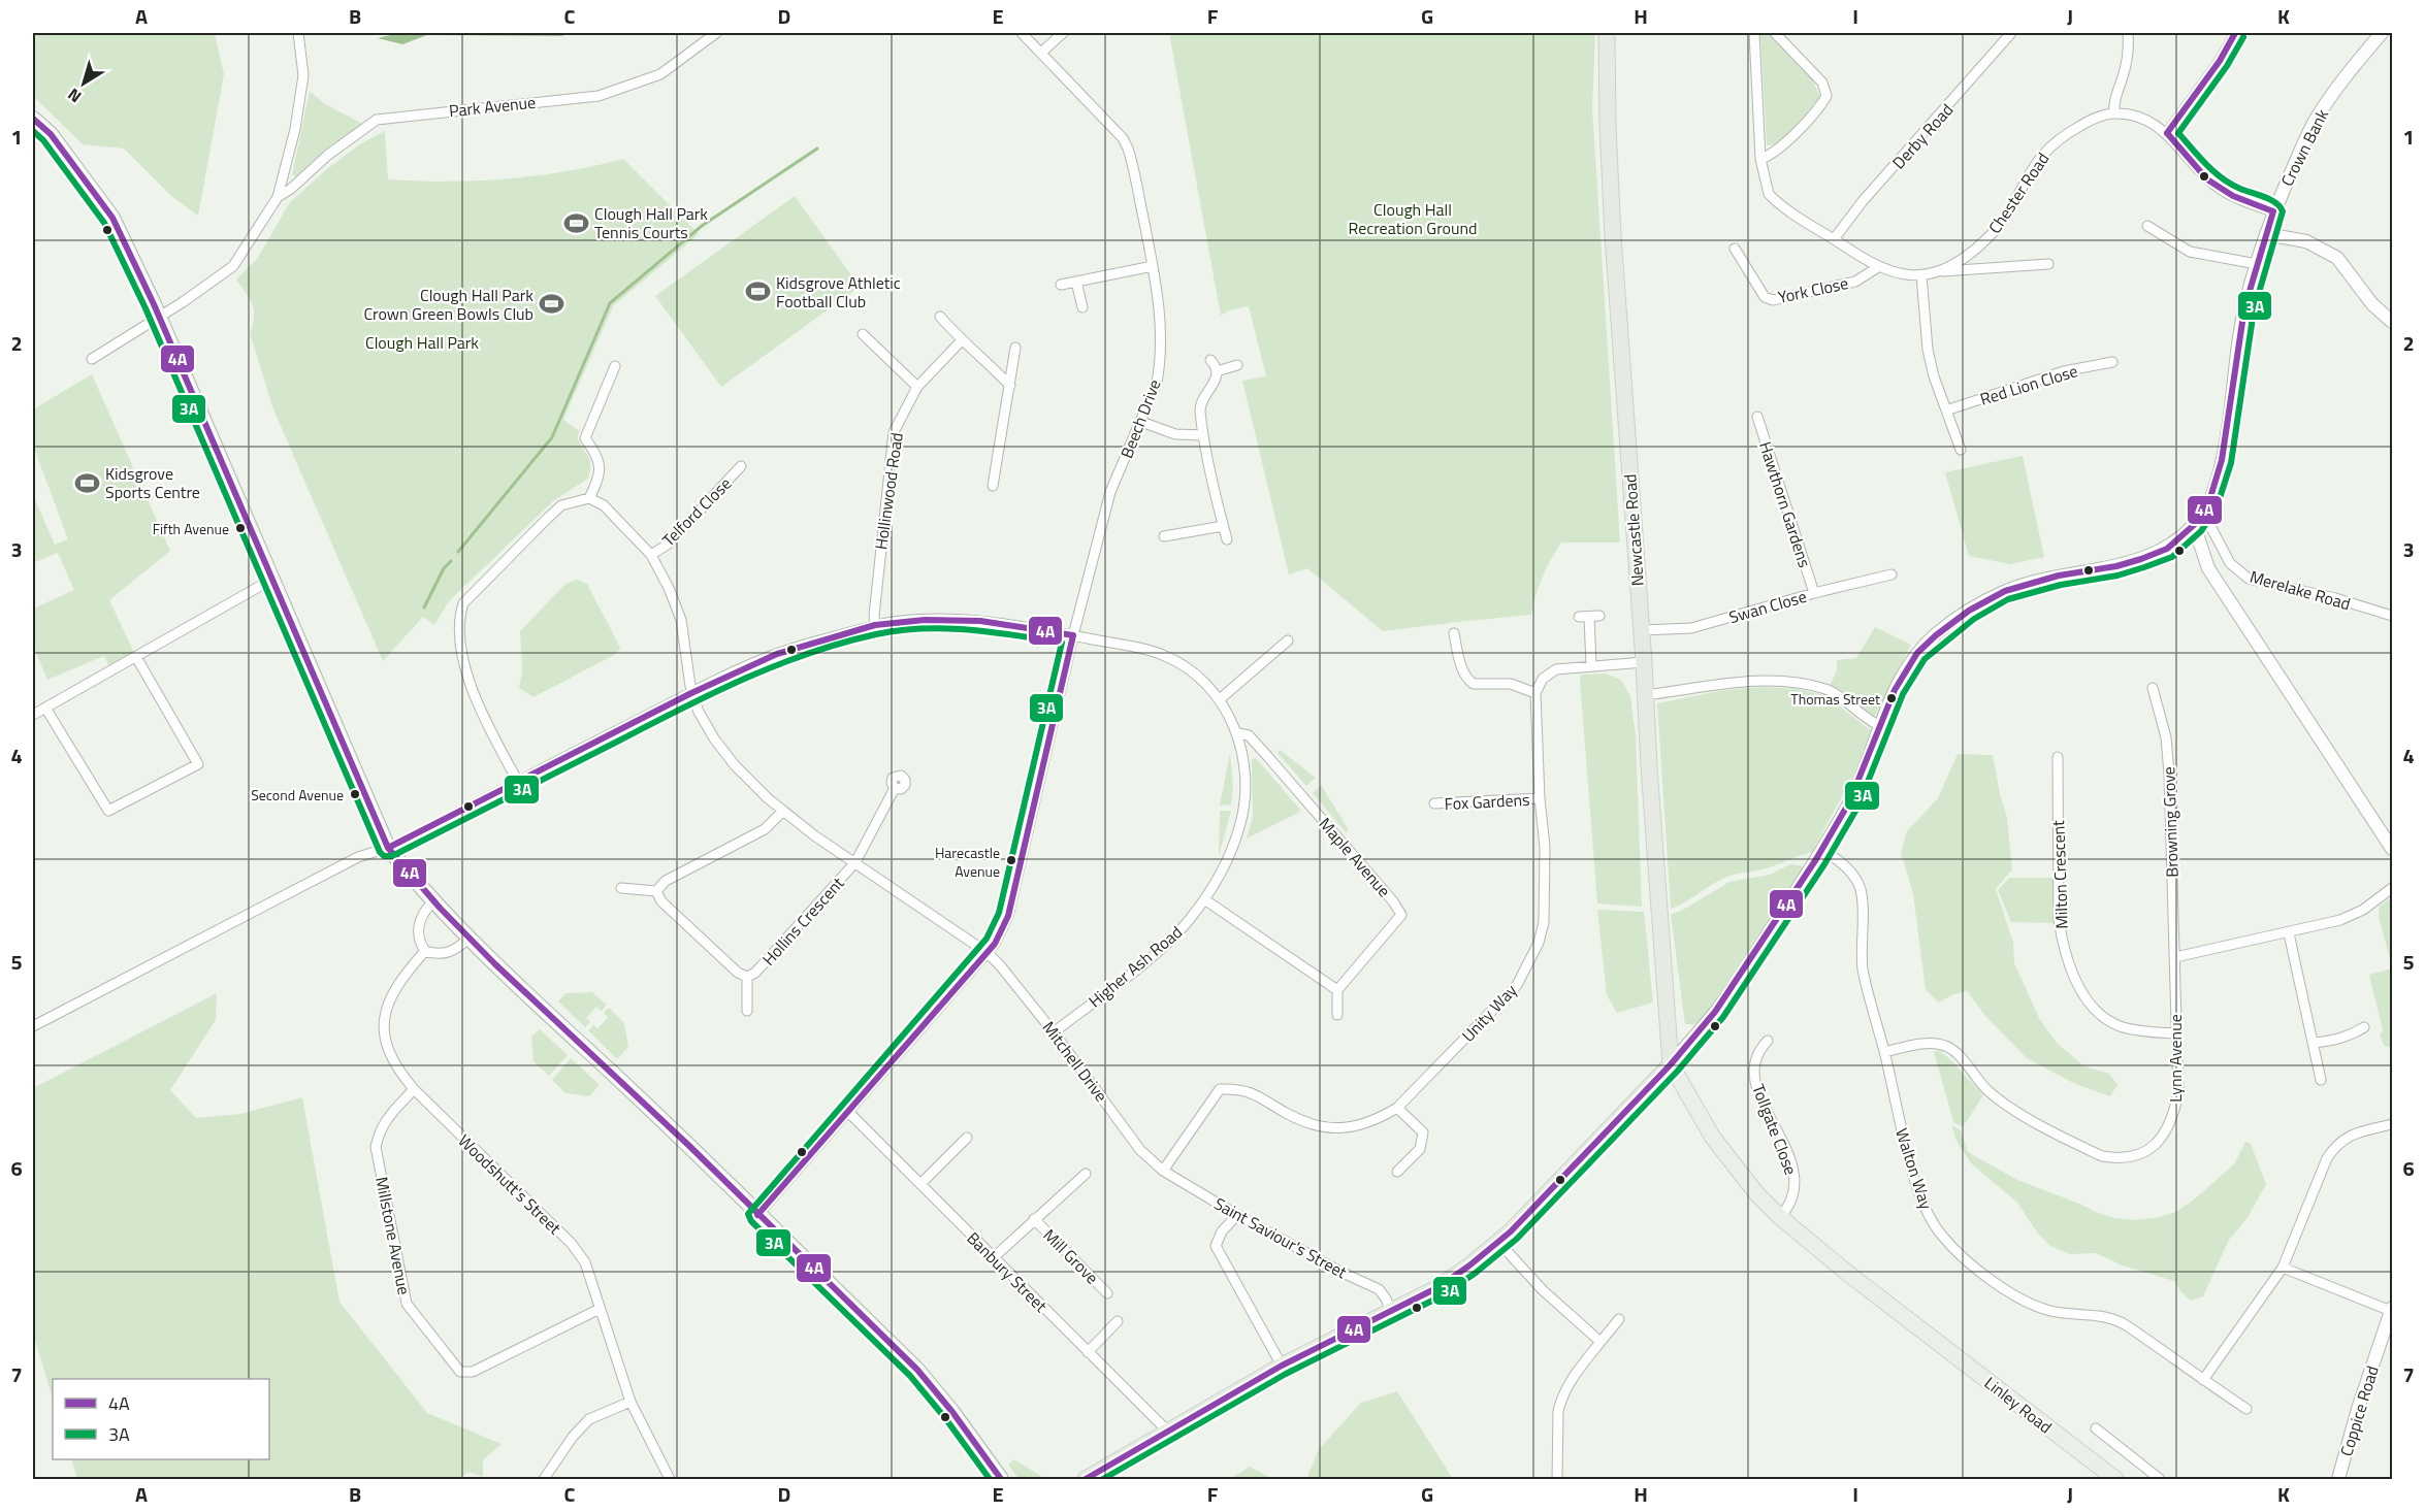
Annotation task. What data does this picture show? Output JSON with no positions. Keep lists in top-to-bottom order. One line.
{"streets":{"highway":["Newcastle Road"],"main road":["Linley Road"],"street":["Park Avenue","Derby Road","Crown Bank","Chester Road","York Close","Red Lion Close","Beech Drive","Hollinwood Road","Hawthorn Gardens","Telford Close","Merelake Road","Swan Close","Fox Gardens","Browning Grove","Maple Avenue","Milton Crescent","Hollins Crescent","Higher Ash Road","Unity Way","Lynn Avenue","Mitchell Drive","Tollgate Close","Walton Way","Woodshutt's Street","Millstone Avenue","Saint Saviour's Street","Mill Grove","Banbury Street","Coppice Road"]},"crossings":[["Derby Road","Chester Road"],["Crown Bank","Newcastle Road"],["Crown Bank","Merelake Road"],["Crown Bank","Walton Way"],["Crown Bank","Linley Road"],["Chester Road","York Close"],["Beech Drive","Higher Ash Road"],["Beech Drive","Mitchell Drive"],["Beech Drive","Banbury Street"],["Hollinwood Road","Higher Ash Road"],["Hawthorn Gardens","Swan Close"],["Newcastle Road","Swan Close"],["Newcastle Road","Linley Road"],["Fox Gardens","Unity Way"],["Browning Grove","Lynn Avenue"],["Maple Avenue","Higher Ash Road"],["Milton Crescent","Lynn Avenue"],["Higher Ash Road","Mitchell Drive"],["Unity Way","Mitchell Drive"],["Unity Way","Saint Saviour's Street"],["Lynn Avenue","Walton Way"],["Mitchell Drive","Saint Saviour's Street"],["Tollgate Close","Linley Road"],["Woodshutt's Street","Millstone Avenue"]],"parks":["Clough Hall Recreation Ground","Clough Hall Park"],"places":{"sports":["Clough Hall Park Tennis Courts","Kidsgrove Athletic Football Club","Clough Hall Park Crown Green Bowls Club","Kidsgrove Sports Centre"],"other":["Fifth Avenue","Thomas Street","Second Avenue","Harecastle Avenue"]},"lines":["transit line 4A","transit line 3A"],"legend":["4A","3A"],"north":"bottom left","grid":{"columns":["A","B","C","D","E","F","G","H","I","J","K"],"rows":["1","2","3","4","5","6","7"]}}
